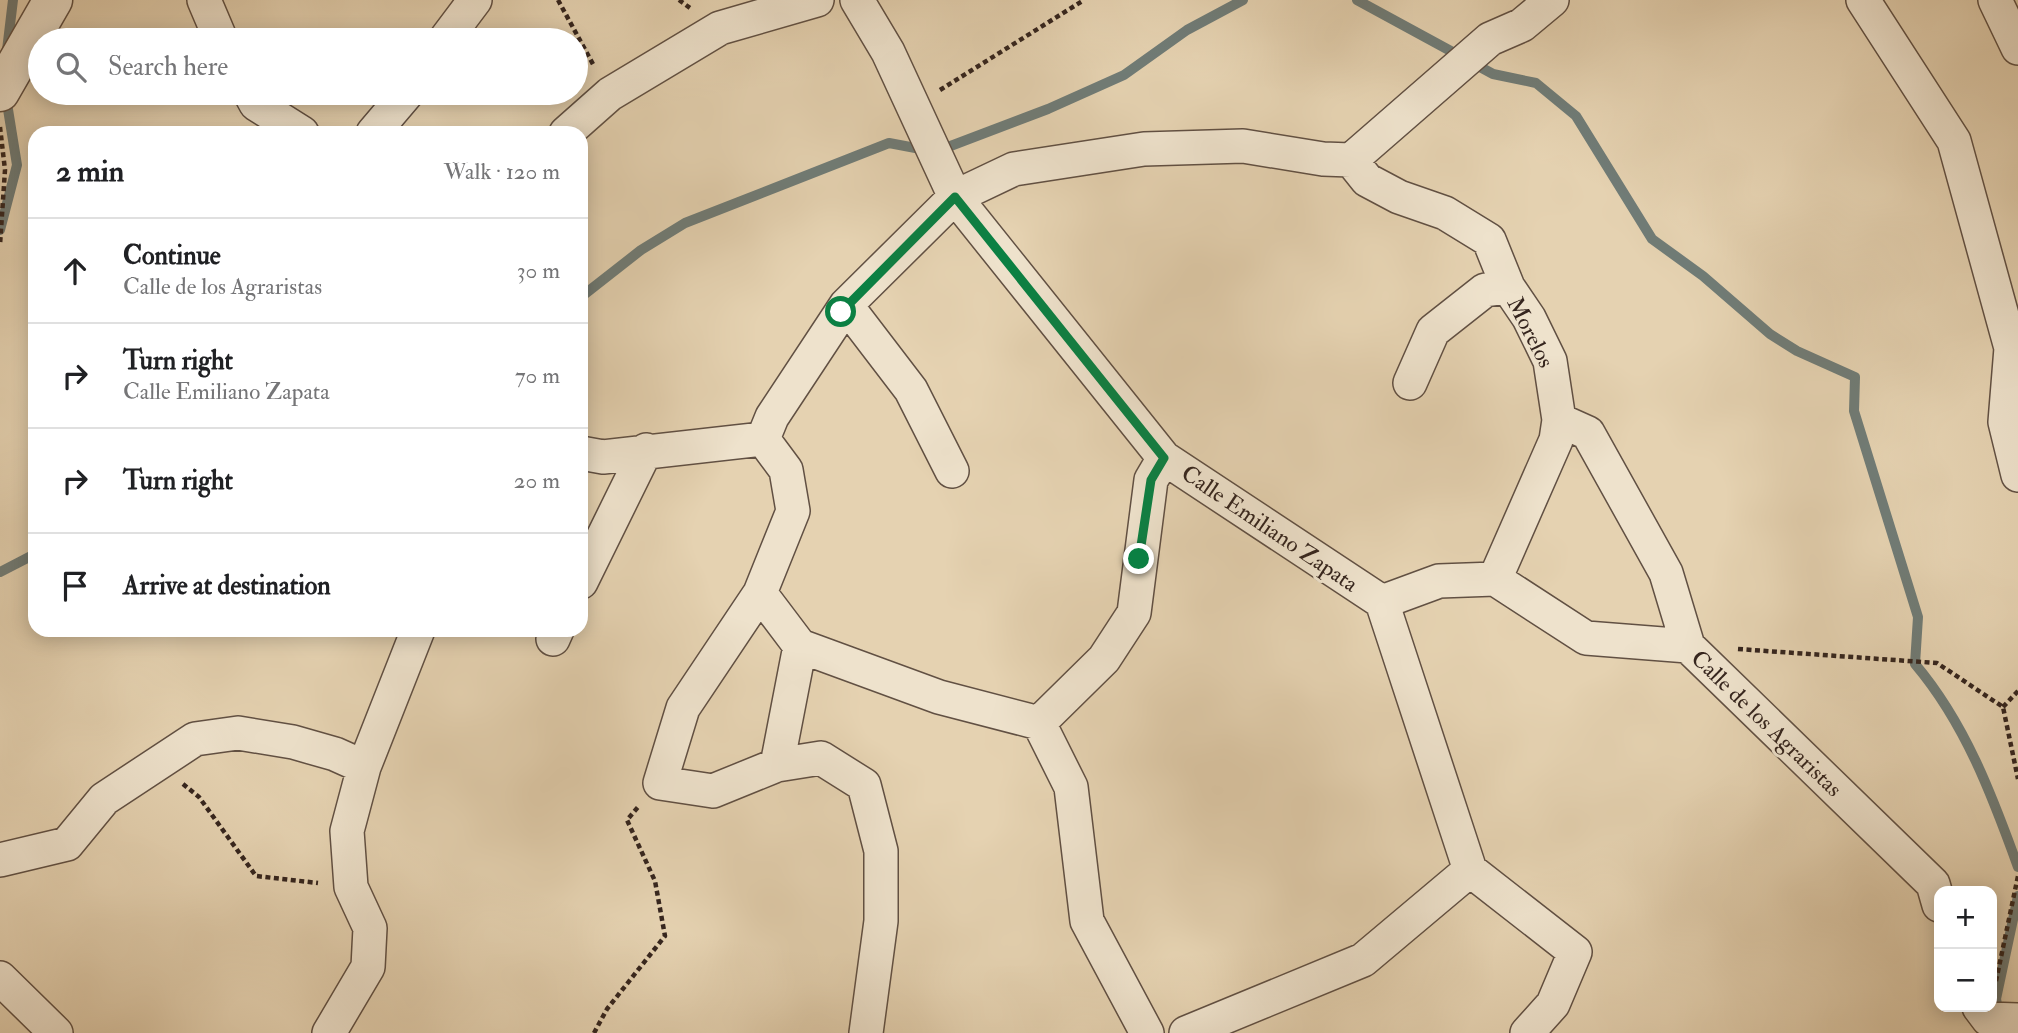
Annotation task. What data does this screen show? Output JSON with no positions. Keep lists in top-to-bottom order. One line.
{"streets":{"street":["Morelos","Calle Emiliano Zapata","Calle de los Agraristas"]},"crossings":[["Morelos","Calle de los Agraristas"]],"page":{"search":"Search here","heading":["2 min","Walk · 120 m"],"list":[["Continue","Calle de los Agraristas","30 m"],["Turn right","Calle Emiliano Zapata","70 m"],["Turn right","20 m"],"Arrive at destination"],"map_buttons":["+","−"]}}
